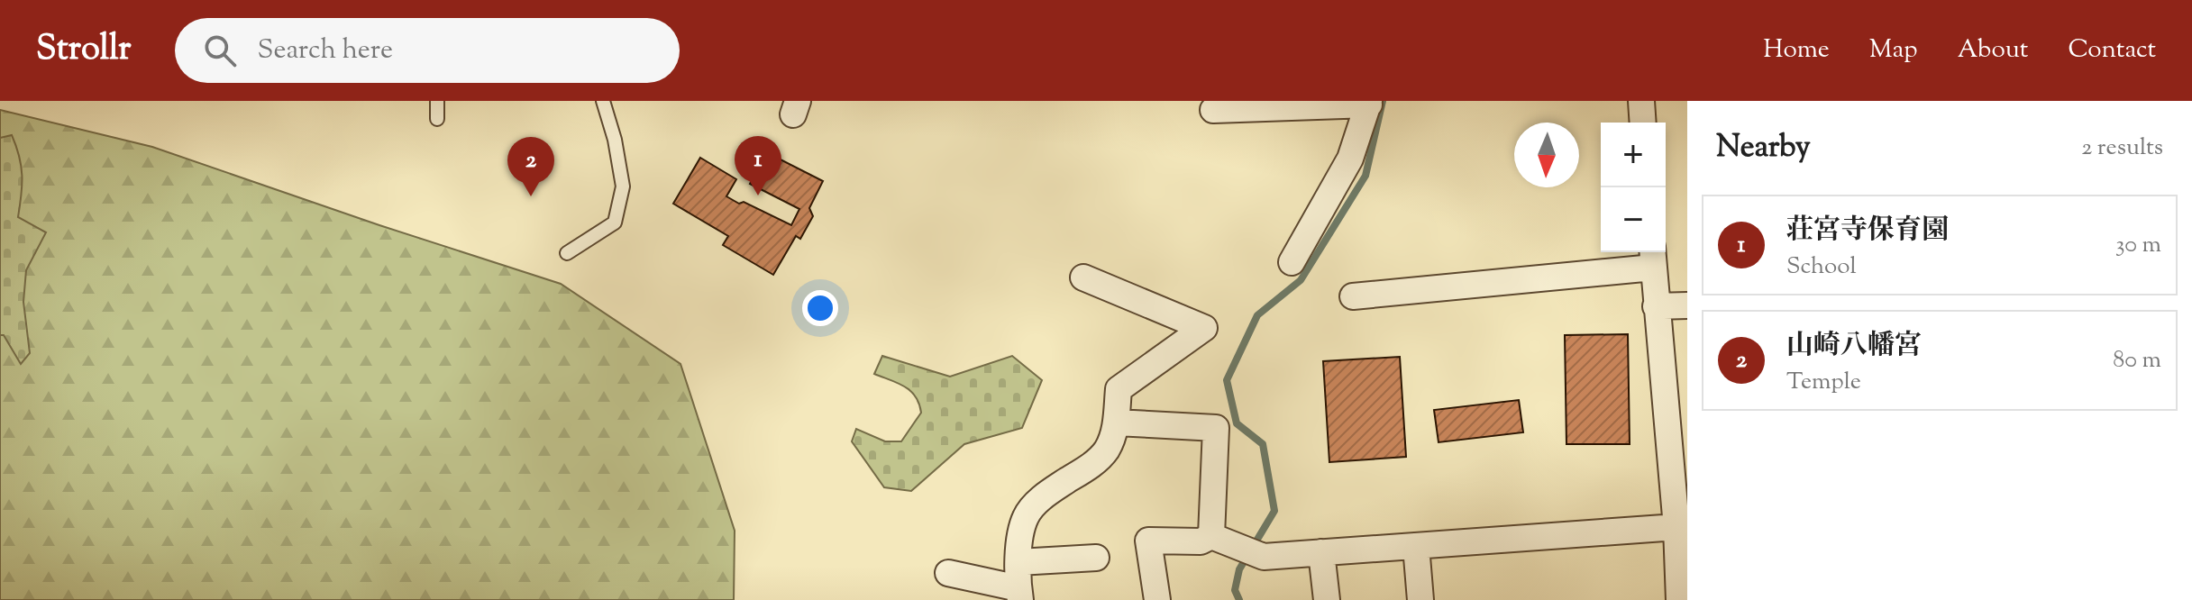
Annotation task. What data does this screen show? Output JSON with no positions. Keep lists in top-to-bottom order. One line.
{"north":"bottom","page":{"header":"Strollr","search":"Search here","nav":["Home","Map","About","Contact"],"heading":["Nearby","2 results"],"map_buttons":["+","−"],"pins":["1","2"],"list":[{"mark":"1","name":"荘宮寺保育園","note":"School","value":"30 m"},{"mark":"2","name":"山崎八幡宮","note":"Temple","value":"80 m"}]}}
